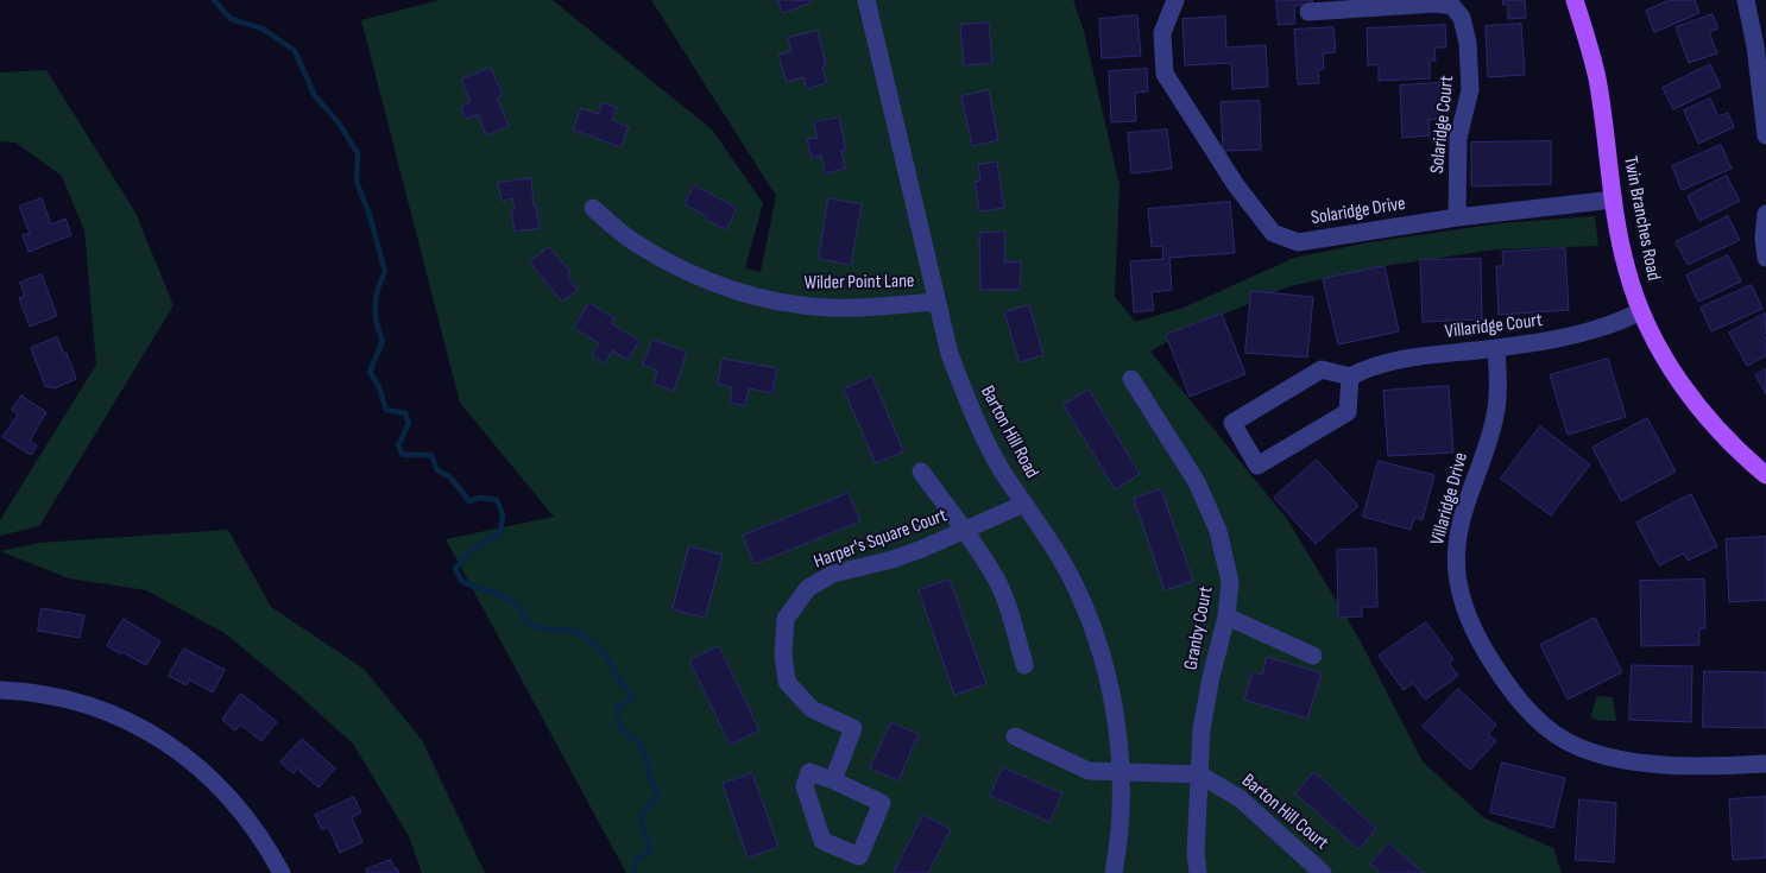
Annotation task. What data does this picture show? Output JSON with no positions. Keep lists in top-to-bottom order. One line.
{"streets":{"main road":["Twin Branches Road"],"street":["Solaridge Court","Solaridge Drive","Wilder Point Lane","Villaridge Court","Barton Hill Road","Villaridge Drive","Harper's Square Court","Granby Court","Barton Hill Court"]},"crossings":[["Solaridge Court","Solaridge Drive"],["Solaridge Drive","Twin Branches Road"],["Twin Branches Road","Villaridge Court"],["Wilder Point Lane","Barton Hill Road"],["Villaridge Court","Villaridge Drive"],["Barton Hill Road","Harper's Square Court"],["Barton Hill Road","Barton Hill Court"],["Granby Court","Barton Hill Court"]]}
